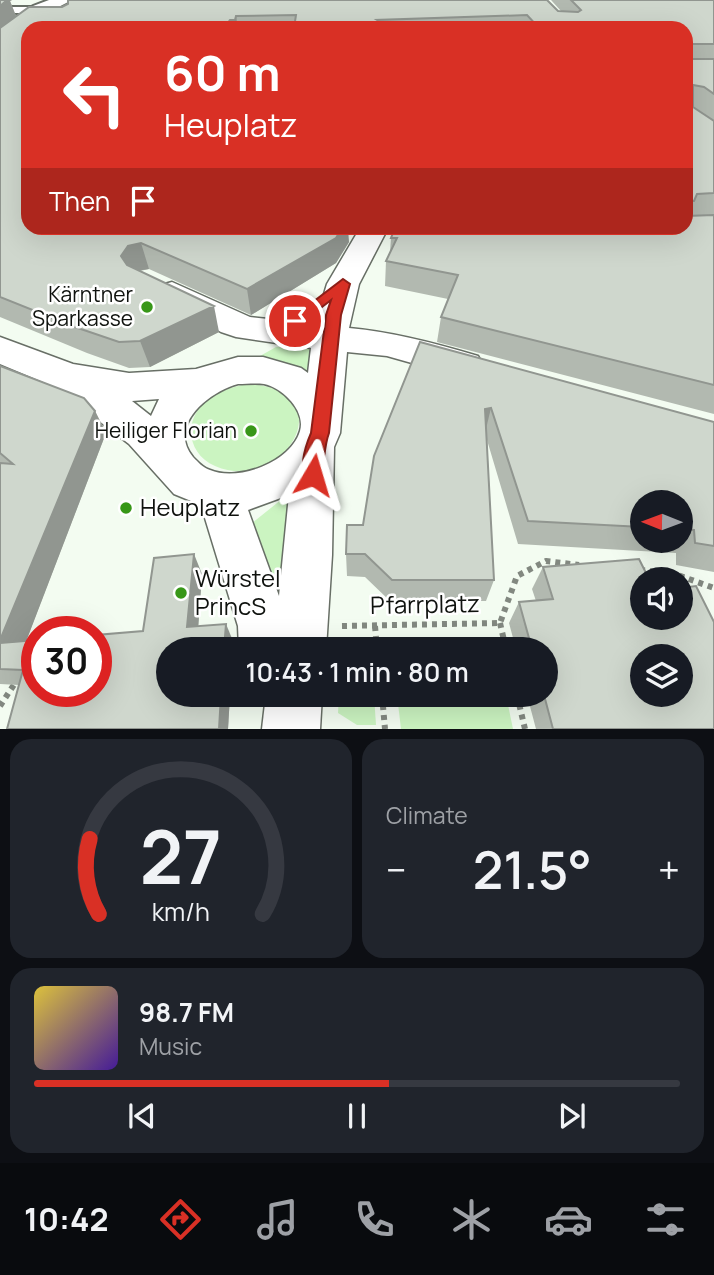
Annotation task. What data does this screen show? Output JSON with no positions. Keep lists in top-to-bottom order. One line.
{"streets":{"path":["Pfarrplatz"]},"places":["Kärntner Sparkasse","Heiliger Florian","Heuplatz","Würstel PrincS"],"north":"left","page":{"turn":["60 m","Heuplatz"],"then":"Then","limit":"30","trip":"10:43 · 1 min · 80 m","tile":"Climate","heat":["−","21.5°","+"],"song":["98.7 FM","Music"],"tabs":"10:42","gauge":["27","km/h"]}}
